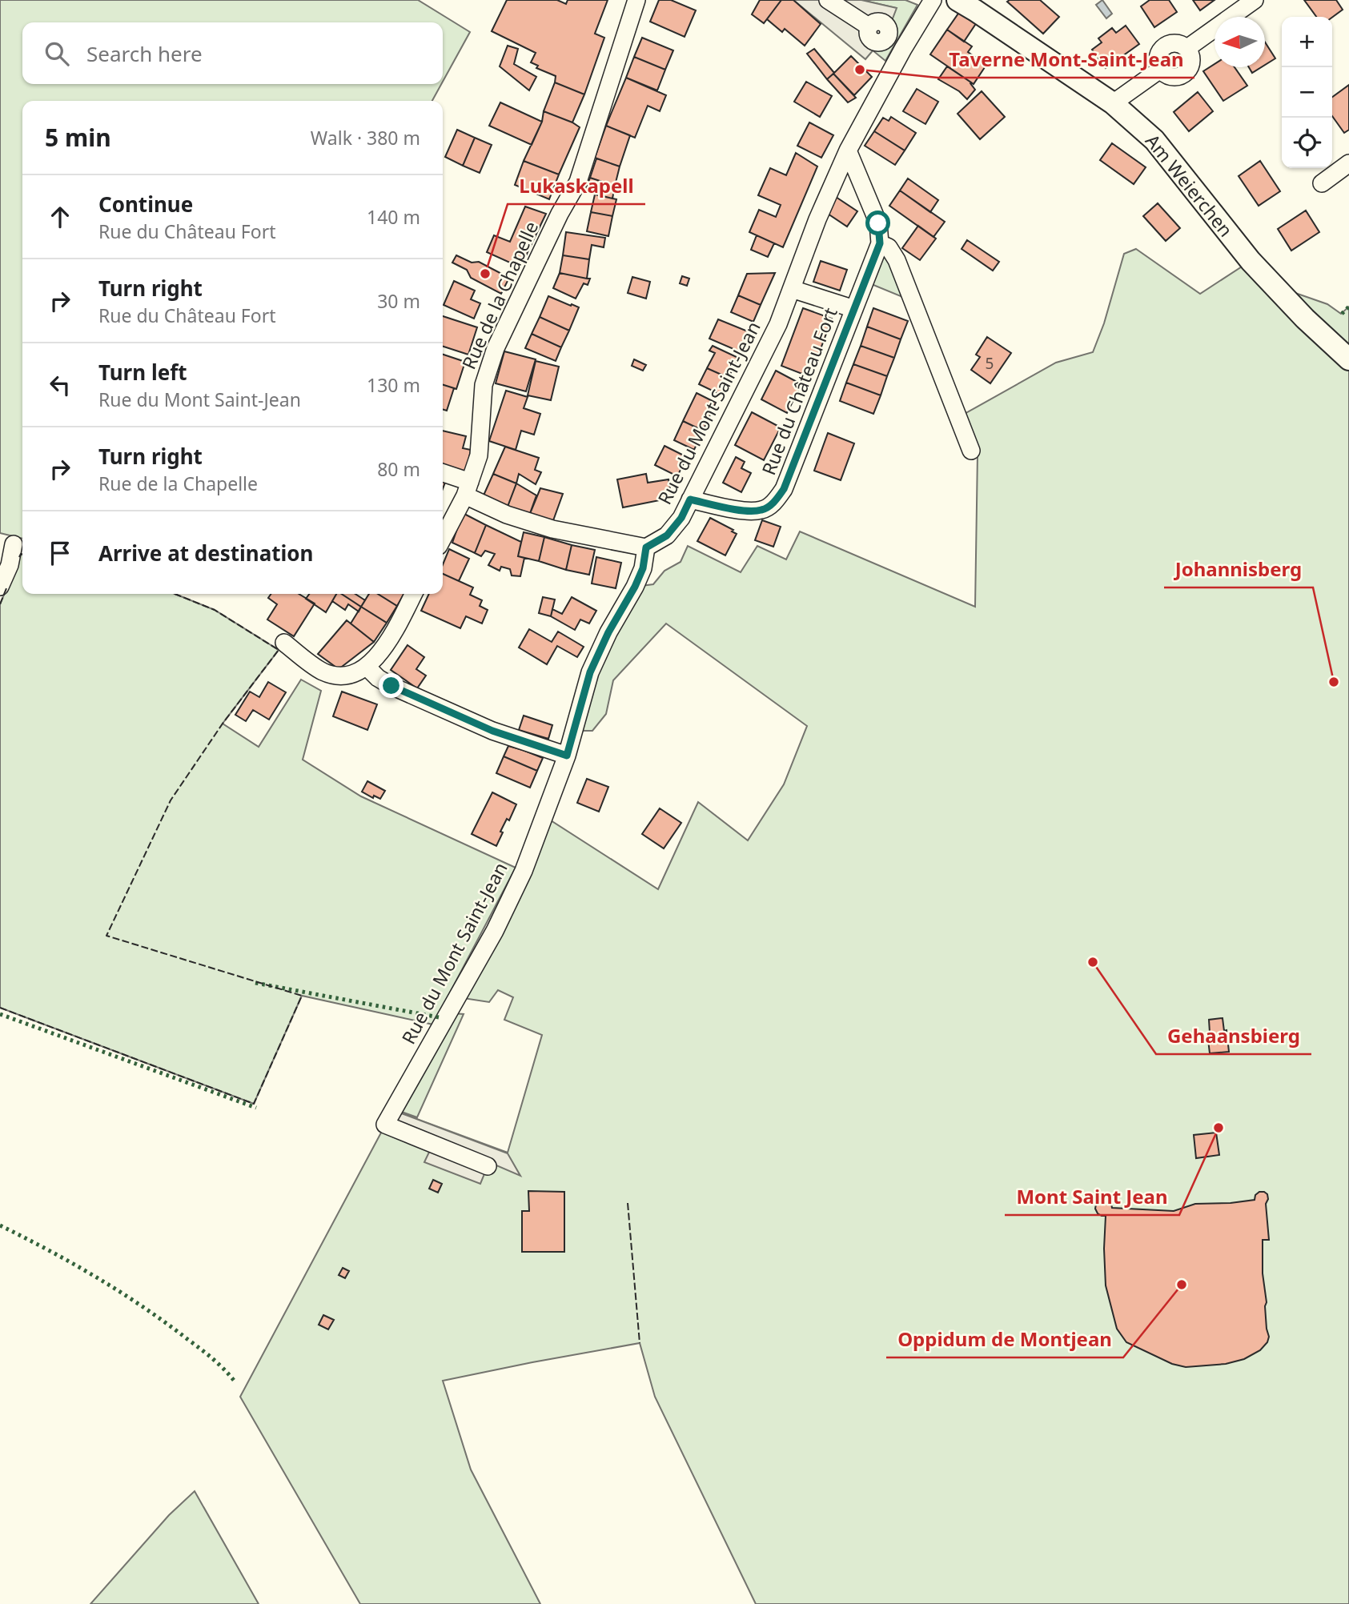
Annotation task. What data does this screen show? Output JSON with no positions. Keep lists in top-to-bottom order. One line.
{"streets":{"main road":["Am Weierchen"],"street":["Rue de la Chapelle","Rue du Château Fort","Rue du Mont Saint-Jean"]},"crossings":[["Rue du Château Fort","Rue du Mont Saint-Jean"]],"places":["Taverne Mont-Saint-Jean","Lukaskapell","Johannisberg","Gehaansbierg","Mont Saint Jean","Oppidum de Montjean"],"house_numbers":["5"],"north":"left","page":{"map_buttons":["+","−"],"search":"Search here","heading":["5 min","Walk · 380 m"],"list":[["Continue","Rue du Château Fort","140 m"],["Turn right","Rue du Château Fort","30 m"],["Turn left","Rue du Mont Saint-Jean","130 m"],["Turn right","Rue de la Chapelle","80 m"],"Arrive at destination"]}}
